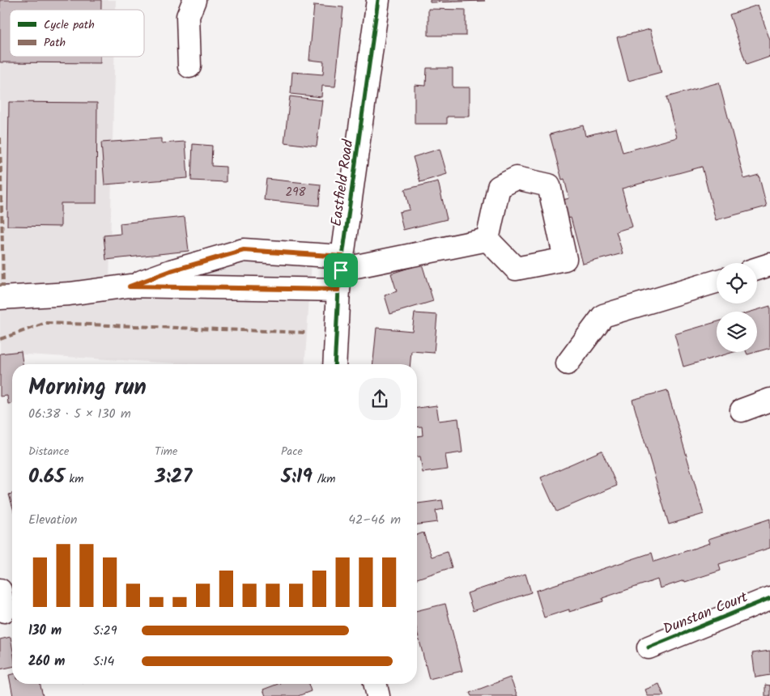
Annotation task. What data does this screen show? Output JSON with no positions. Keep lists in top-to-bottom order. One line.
{"streets":{"street":["Eastfield Road","Dunstan Court"]},"house_numbers":["298"],"legend":["Cycle path","Path"],"page":{"heading":["Morning run","06:38 · 5 × 130 m"],"stats":[["Distance","0.65 km"],["Time","3:27"],["Pace","5:19 /km"]],"chart":["Elevation","42–46 m"],"list":[{"name":"130 m","note":"5:29"},{"name":"260 m","note":"5:14"}]}}
